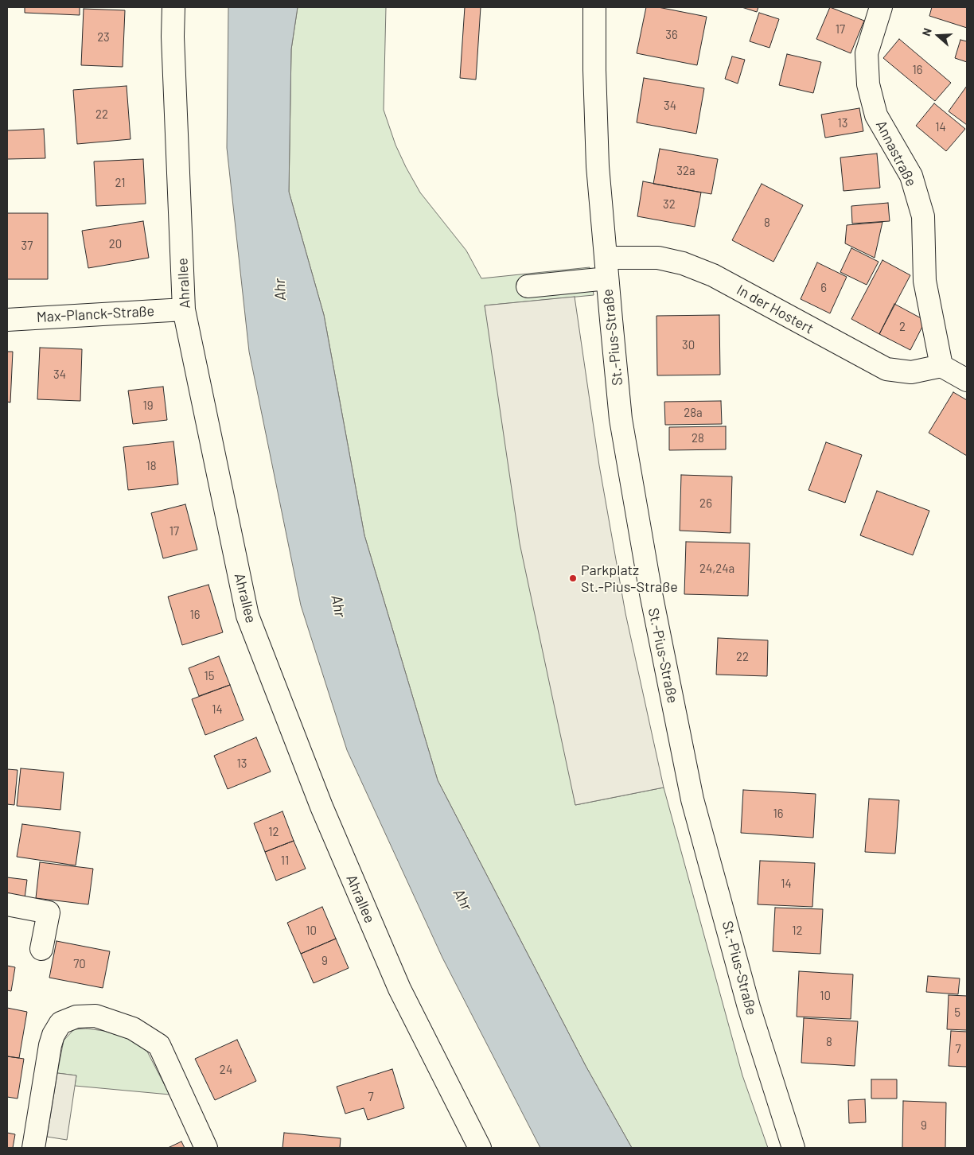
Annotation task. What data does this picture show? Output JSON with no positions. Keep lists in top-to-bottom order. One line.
{"streets":{"street":["Annastraße","Ahrallee","In der Hostert","Max-Planck-Straße","St.-Pius-Straße"]},"crossings":[["Annastraße","In der Hostert"],["Ahrallee","Max-Planck-Straße"],["In der Hostert","St.-Pius-Straße"]],"water":["Ahr"],"places":["Parkplatz St.-Pius-Straße"],"house_numbers":["17","36","23","16","34","22","13","14","32a","21","32","8","20","37","6","2","30","34","19","28a","28","18","26","17","24,24a","16","22","15","14","13","16","12","11","14","10","12","9","70","10","5","8","7","24","7","9"],"north":"left"}
